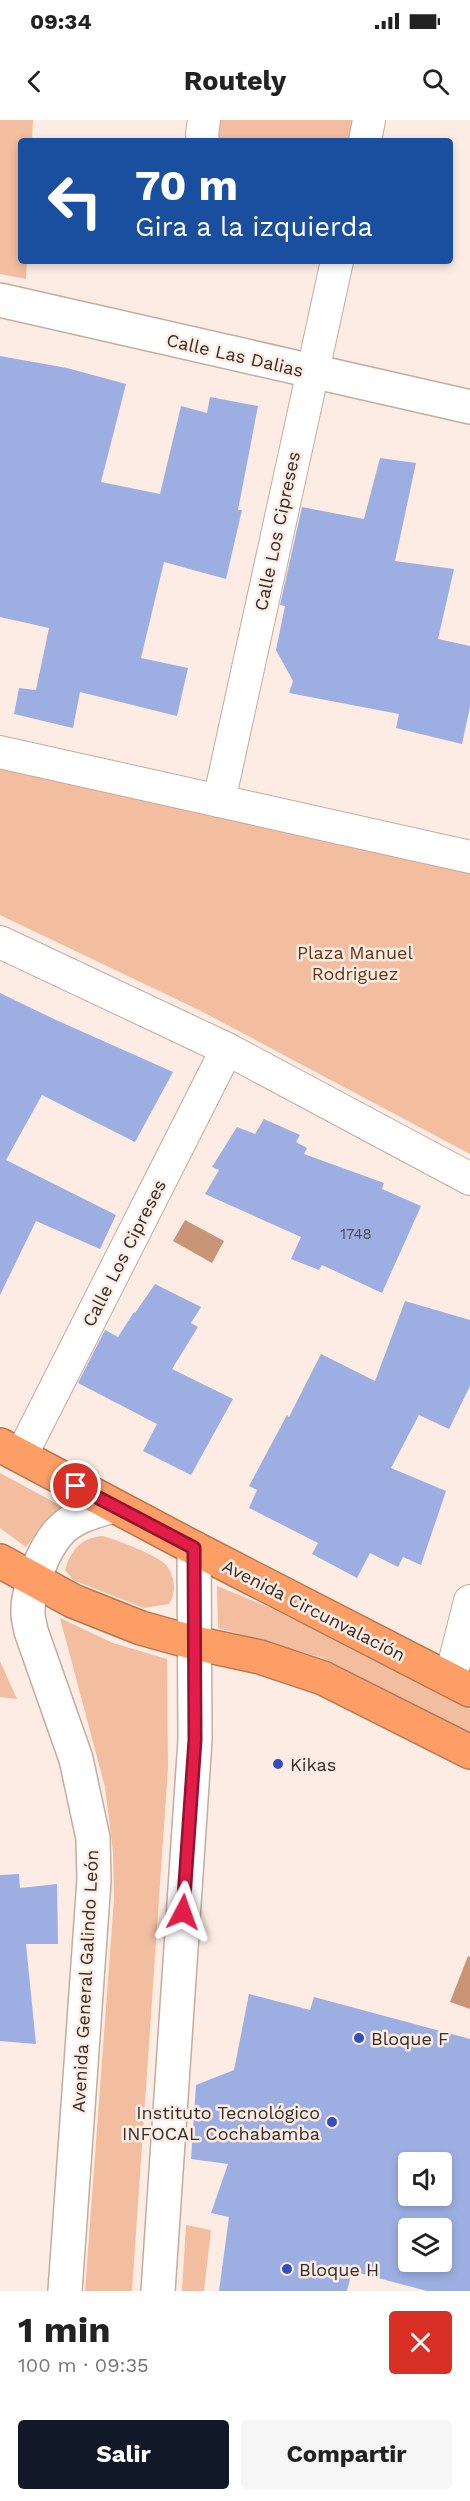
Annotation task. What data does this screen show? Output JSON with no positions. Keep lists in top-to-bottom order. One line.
{"streets":{"highway":["Avenida Circunvalación"],"main road":["Calle Las Dalias","Avenida General Galindo León"],"street":["Calle Los Cipreses"]},"crossings":[["Calle Las Dalias","Calle Los Cipreses"],["Calle Los Cipreses","Avenida Circunvalación"],["Avenida Circunvalación","Avenida General Galindo León"]],"parks":["Plaza Manuel Rodriguez"],"places":["Kikas","Bloque F","Instituto Tecnológico INFOCAL Cochabamba","Bloque H"],"house_numbers":["1748"],"page":{"status":"09:34","header":"Routely","turn":["70 m","Gira a la izquierda"],"heading":["1 min","100 m · 09:35"],"buttons":["Salir","Compartir"]}}
